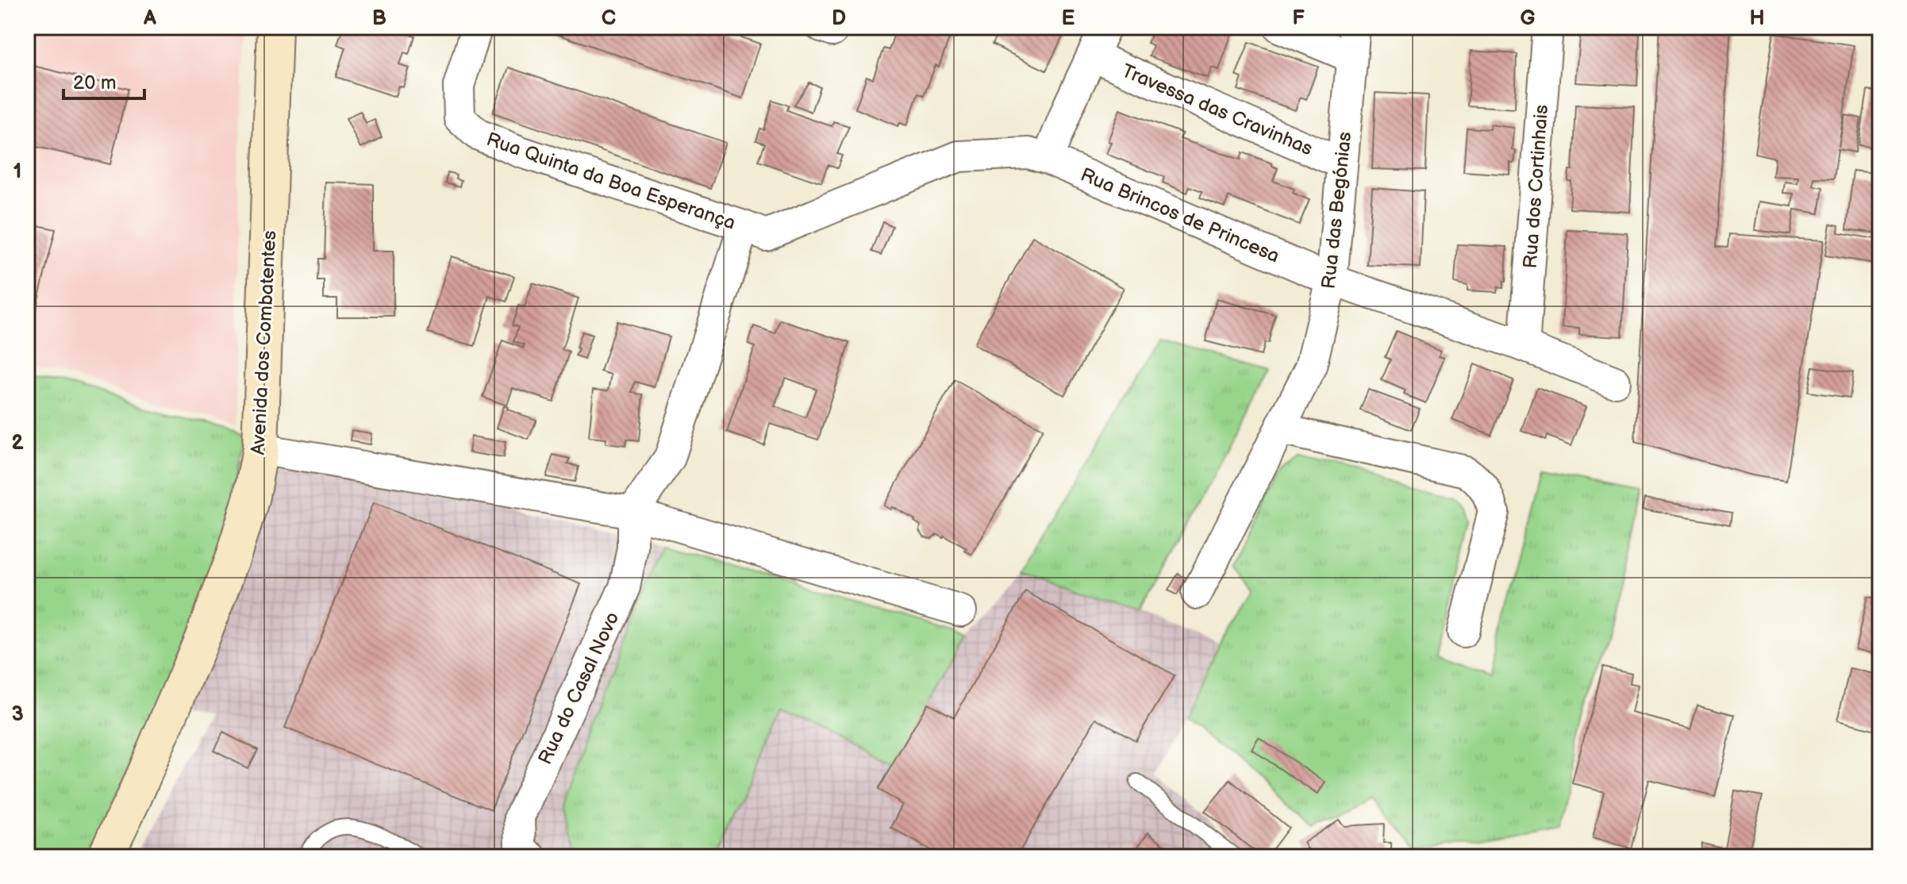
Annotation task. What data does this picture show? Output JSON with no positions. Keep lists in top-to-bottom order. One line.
{"streets":{"street":["Travessa das Cravinhas","Rua Quinta da Boa Esperança","Rua dos Cortinhais","Rua das Begónias","Rua Brincos de Princesa","Avenida dos Combatentes","Rua do Casal Novo"]},"crossings":[["Travessa das Cravinhas","Rua das Begónias"],["Rua Quinta da Boa Esperança","Rua Brincos de Princesa"],["Rua Quinta da Boa Esperança","Rua do Casal Novo"],["Rua dos Cortinhais","Rua Brincos de Princesa"],["Rua das Begónias","Rua Brincos de Princesa"]],"scale_bar":"20 m","grid":{"columns":["A","B","C","D","E","F","G","H"],"rows":["1","2","3"]}}
